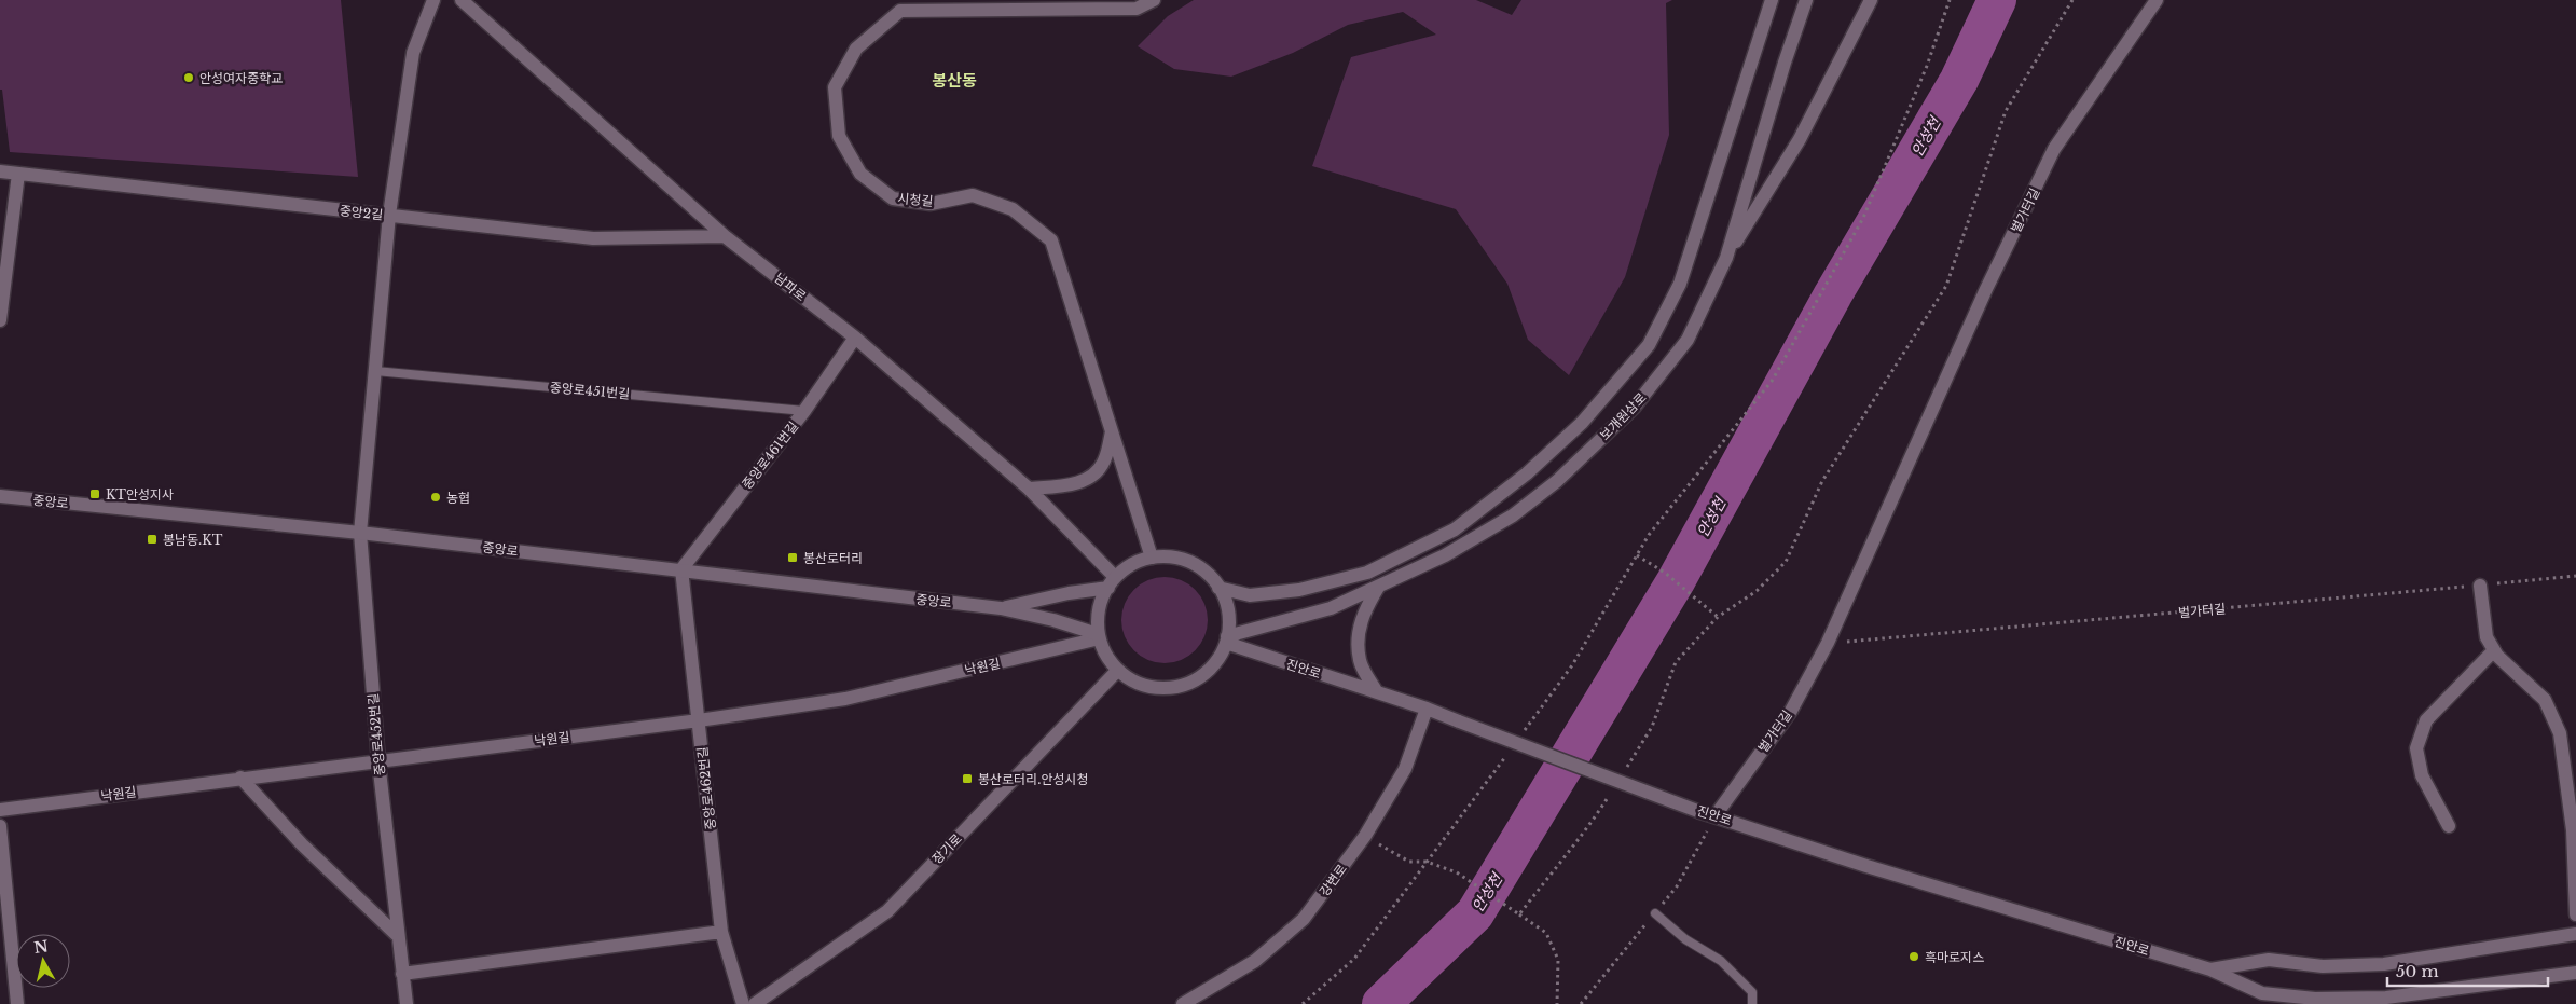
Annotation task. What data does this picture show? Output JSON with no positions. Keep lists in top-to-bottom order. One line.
{"streets":{"street":["시청길","벌가터길","중앙2길","남파로","보개원삼로","중앙로461번길","중앙로","낙원길","진안로","중앙로452번길","중앙로462번길","장기로","강변로"],"lane":["중앙로451번길"]},"crossings":[["시청길","남파로"],["시청길","보개원삼로"],["시청길","중앙로"],["시청길","낙원길"],["시청길","진안로"],["시청길","장기로"],["벌가터길","진안로"],["중앙2길","남파로"],["남파로","보개원삼로"],["남파로","중앙로461번길"],["남파로","중앙로"],["남파로","낙원길"],["남파로","진안로"],["남파로","장기로"],["중앙로451번길","중앙로461번길"],["보개원삼로","중앙로"],["보개원삼로","낙원길"],["보개원삼로","진안로"],["보개원삼로","장기로"],["중앙로461번길","중앙로"],["중앙로461번길","중앙로462번길"],["중앙로","낙원길"],["중앙로","진안로"],["중앙로","중앙로452번길"],["중앙로","중앙로462번길"],["중앙로","장기로"],["낙원길","진안로"],["낙원길","중앙로452번길"],["낙원길","중앙로462번길"],["낙원길","장기로"],["진안로","장기로"],["진안로","강변로"]],"districts":["봉산동"],"water":["안성천"],"places":{"other":["안성여자중학교","농협","흑마로지스"],"transit":["KT안성지사","봉남동.KT","봉산로터리","봉산로터리.안성시청"]},"scale_bar":"50 m","north":"top"}
